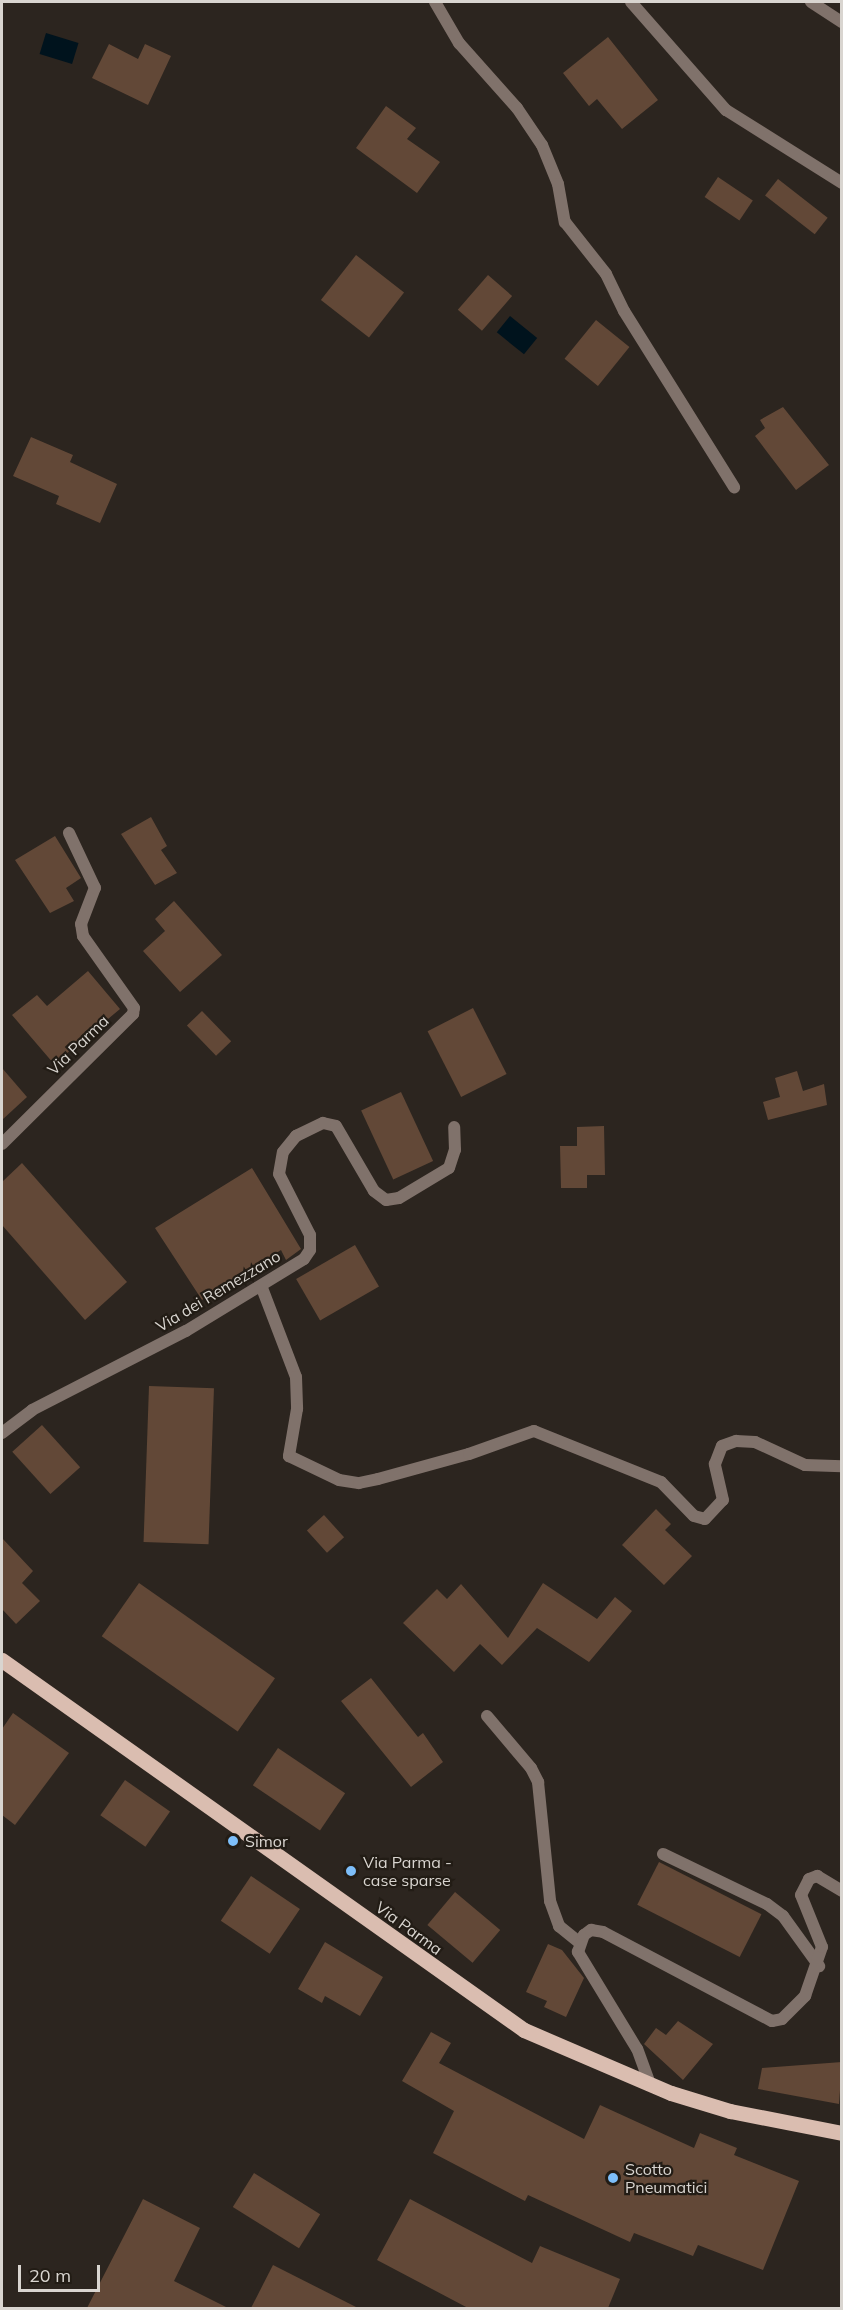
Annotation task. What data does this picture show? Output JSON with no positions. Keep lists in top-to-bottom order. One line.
{"streets":{"main road":["Via Parma"],"street":["Via dei Remezzano"]},"places":["Simor","Via Parma - case sparse","Scotto Pneumatici"],"scale_bar":"20 m"}
